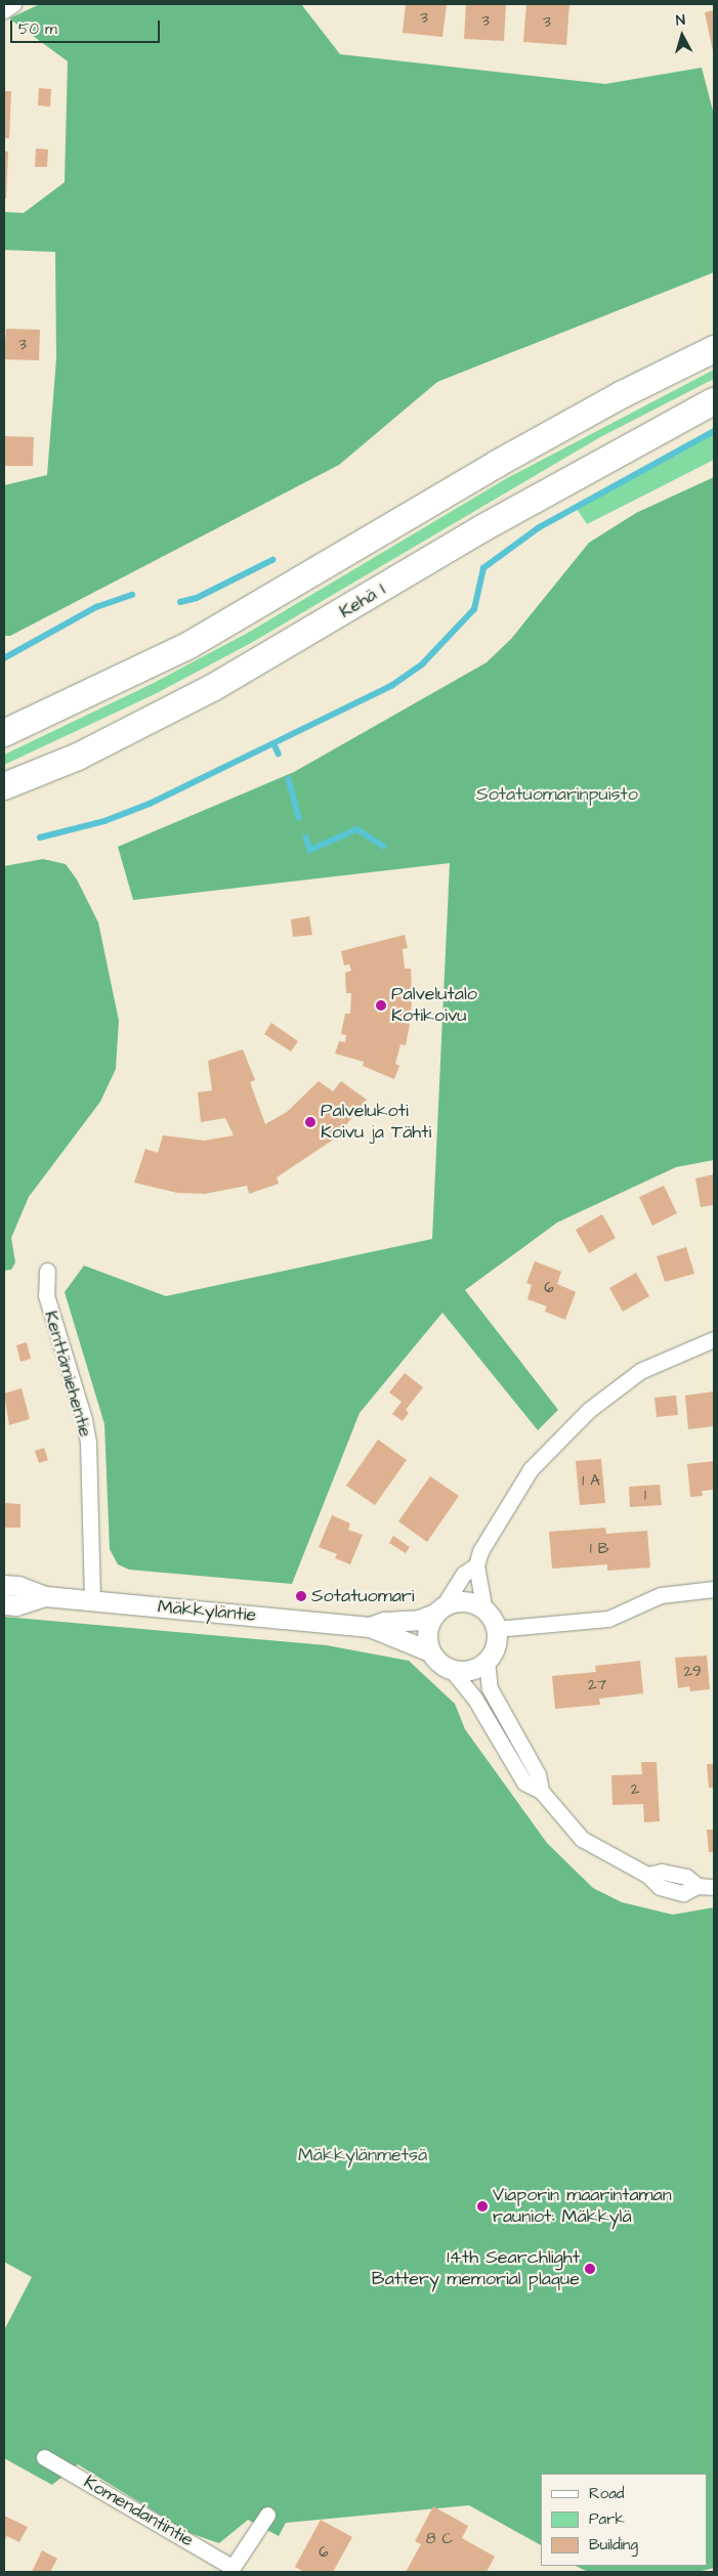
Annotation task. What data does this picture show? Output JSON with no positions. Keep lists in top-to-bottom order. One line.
{"streets":{"highway":["Kehä I"],"street":["Kenttämiehentie","Mäkkyläntie","Komendantintie"]},"crossings":[["Kenttämiehentie","Mäkkyläntie"]],"parks":["Sotatuomarinpuisto","Mäkkylänmetsä"],"places":["Palvelutalo Kotikoivu","Palvelukoti Koivu ja Tähti","Sotatuomari","Viaporin maarintaman rauniot: Mäkkylä","14th Searchlight Battery memorial plaque"],"house_numbers":["3","3","3","3","6","1 A","1","1 B","29","27","2","8 C","6"],"legend":["Road","Park","Building"],"scale_bar":"50 m","north":"top"}
